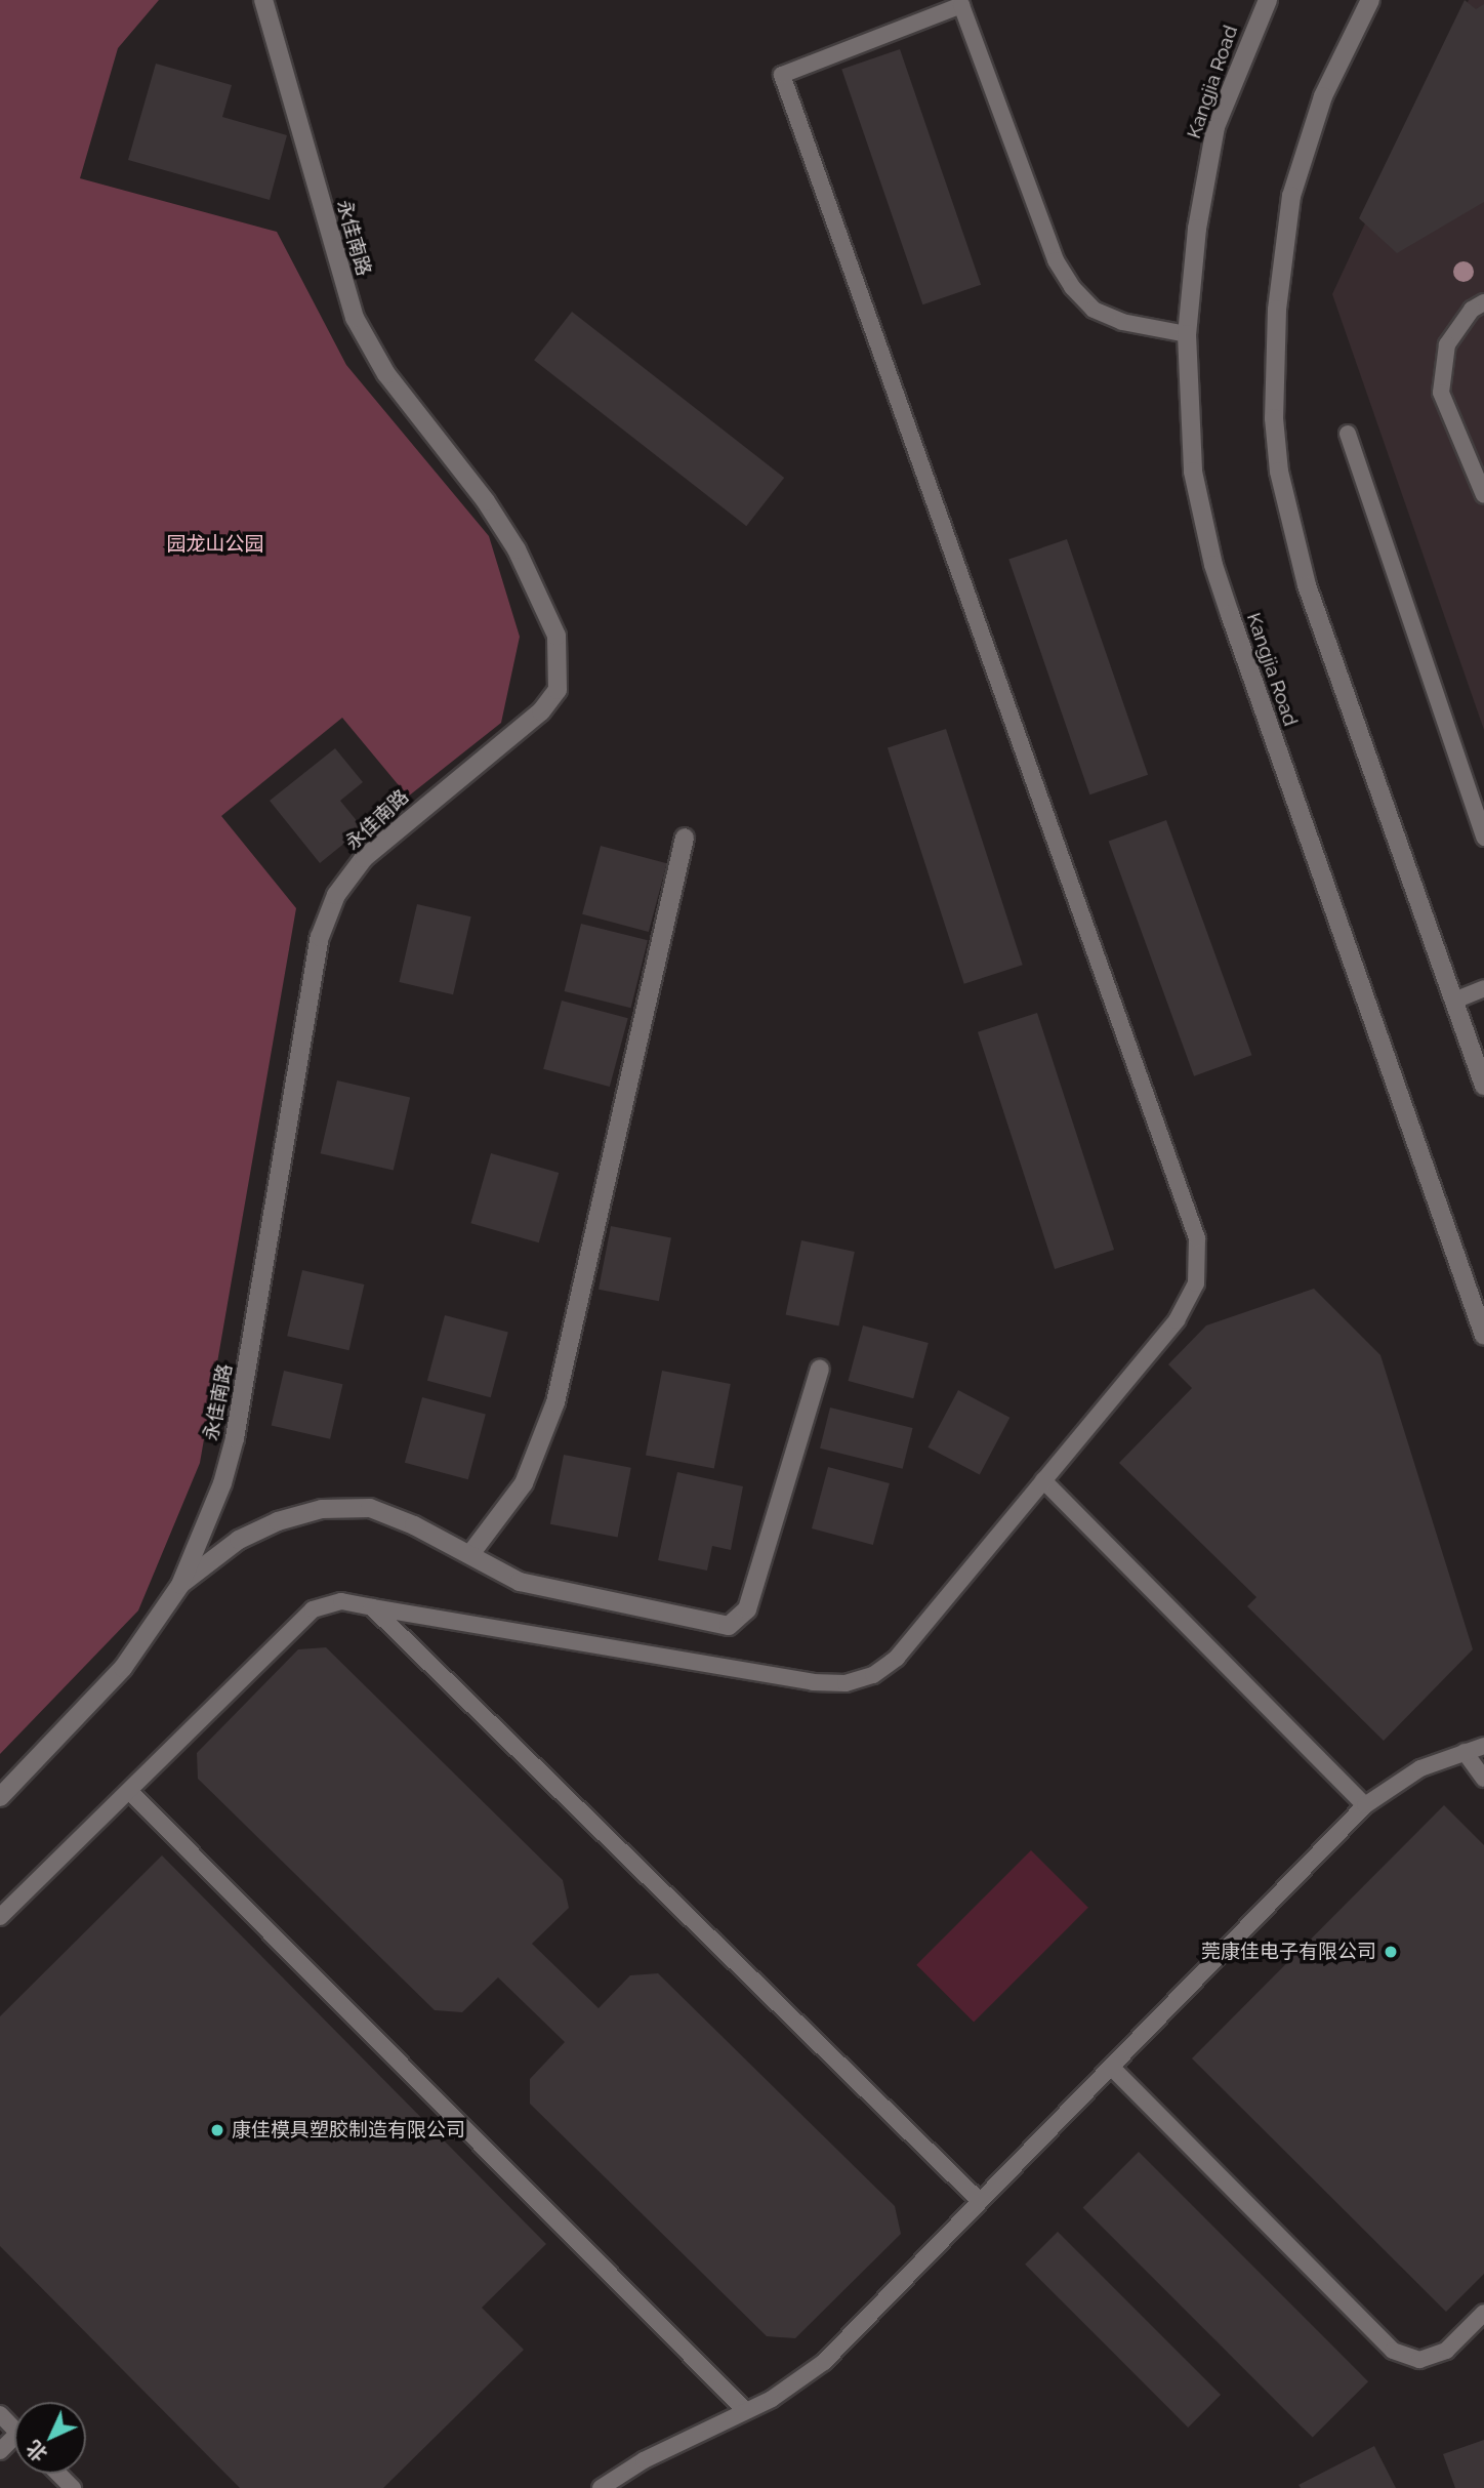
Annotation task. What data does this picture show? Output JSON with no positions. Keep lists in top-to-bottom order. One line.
{"streets":{"street":["Kangjia Road","永佳南路"]},"parks":["园龙山公园"],"places":["莞康佳电子有限公司","康佳模具塑胶制造有限公司"],"north":"bottom left"}
